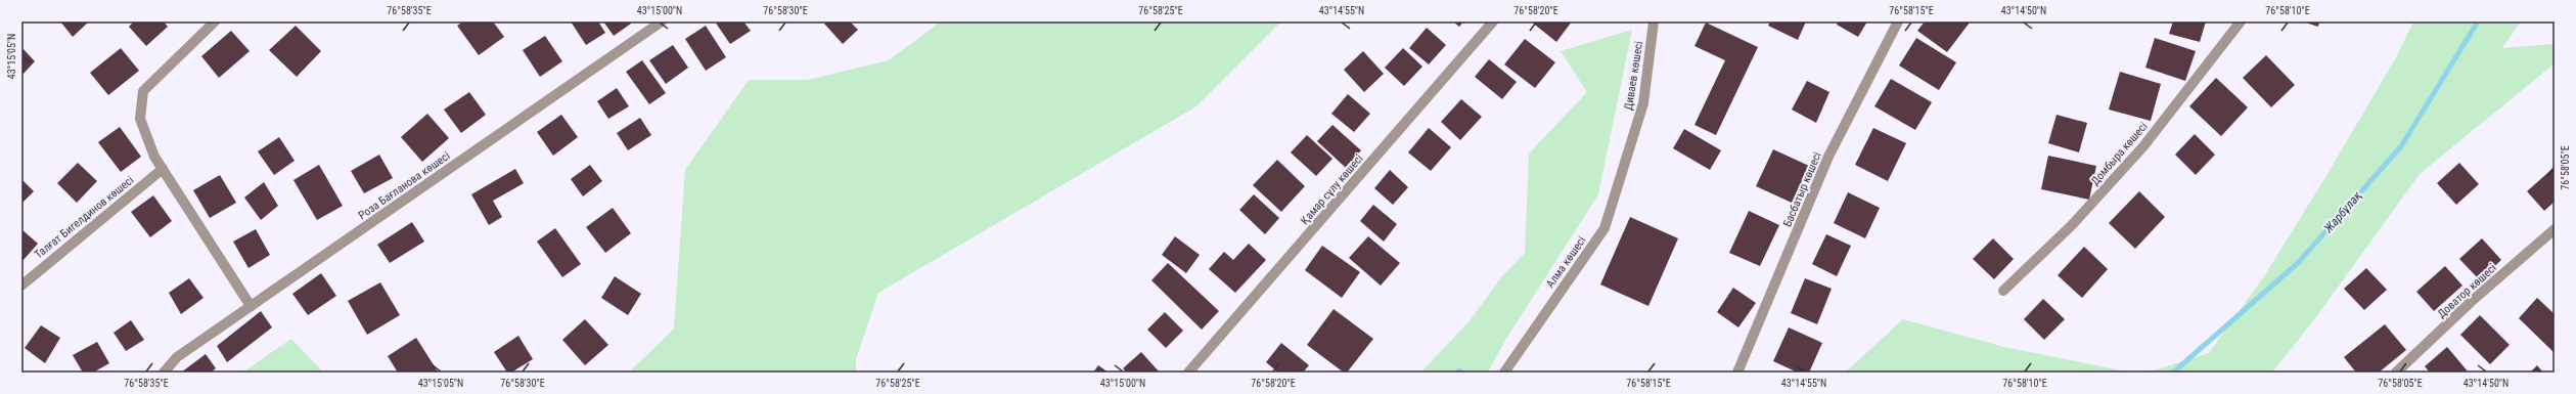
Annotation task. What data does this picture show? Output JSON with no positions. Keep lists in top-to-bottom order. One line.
{"streets":{"street":["Диваев көшесі","Домбыра көшесі","Роза Бағланова көшесі","Қамар сұлу көшесі","Басбатыр көшесі","Талғат Бигелдинов көшесі","Алма көшесі","Доватор көшесі"]},"crossings":[["Диваев көшесі","Алма көшесі"]],"water":["Жарбұлақ"],"coordinates":["76°58'35\"E","43°15'00\"N","76°58'30\"E","76°58'25\"E","43°14'55\"N","76°58'20\"E","76°58'15\"E","43°14'50\"N","76°58'10\"E","43°15'05\"N","76°58'05\"E"]}
